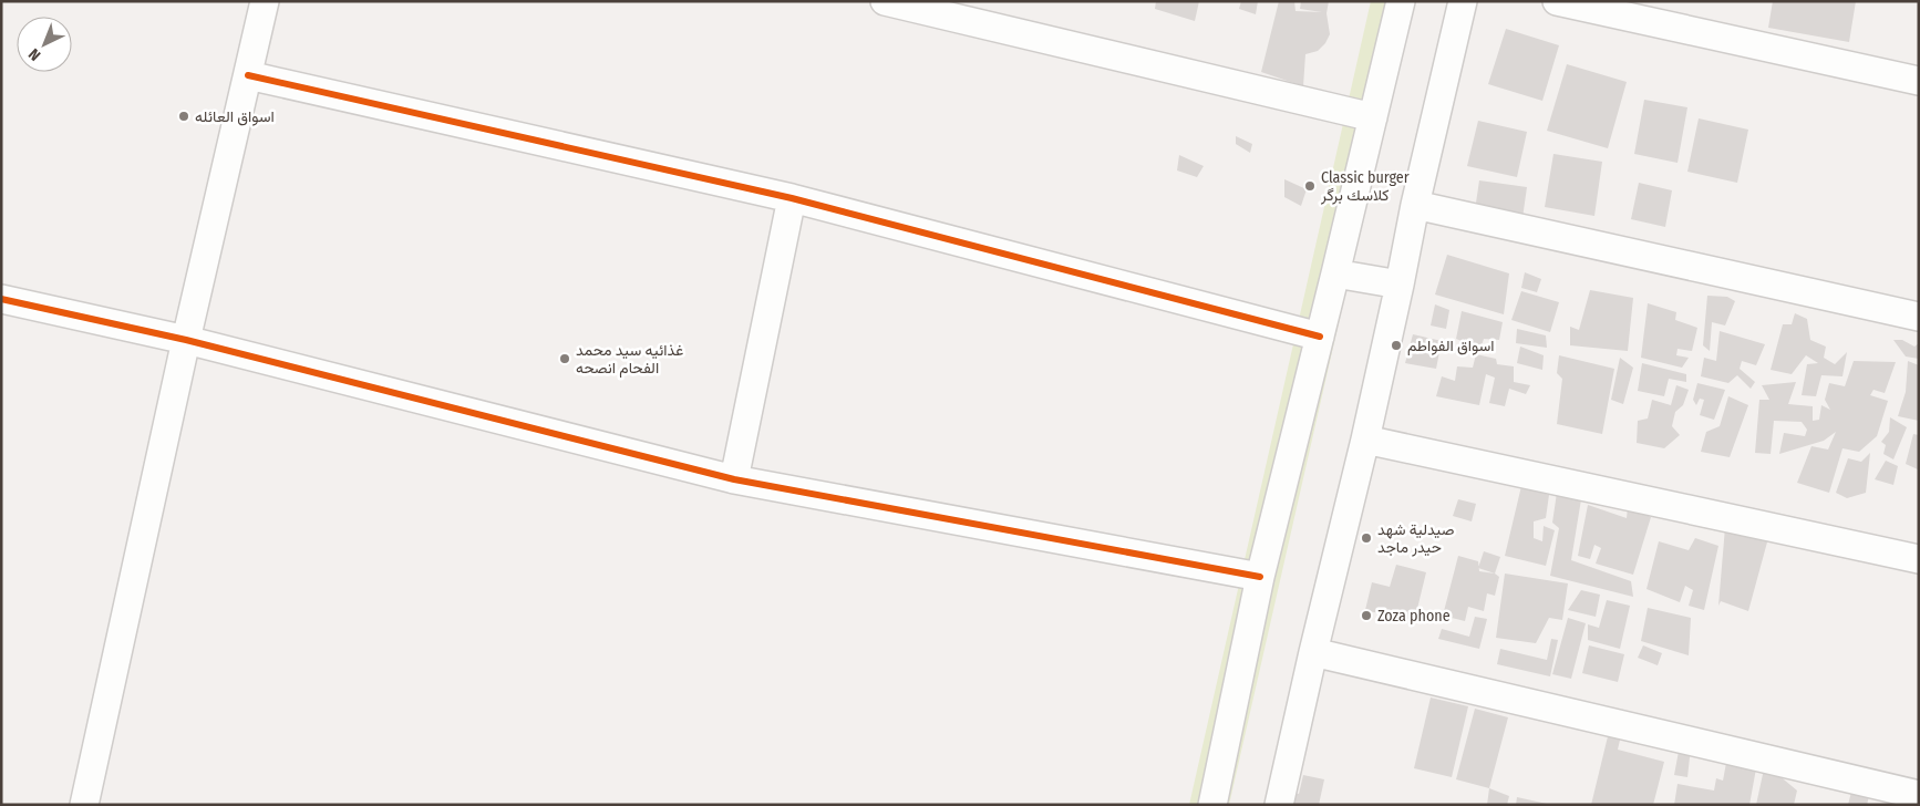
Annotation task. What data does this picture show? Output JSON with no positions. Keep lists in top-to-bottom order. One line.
{"places":["اسواق العائله","Classic burger كلاسك برگر","اسواق الفواطم","غذائيه سيد محمد الفحام انصحه","صيدلية شهد حيدر ماجد","Zoza phone"],"north":"bottom left"}
